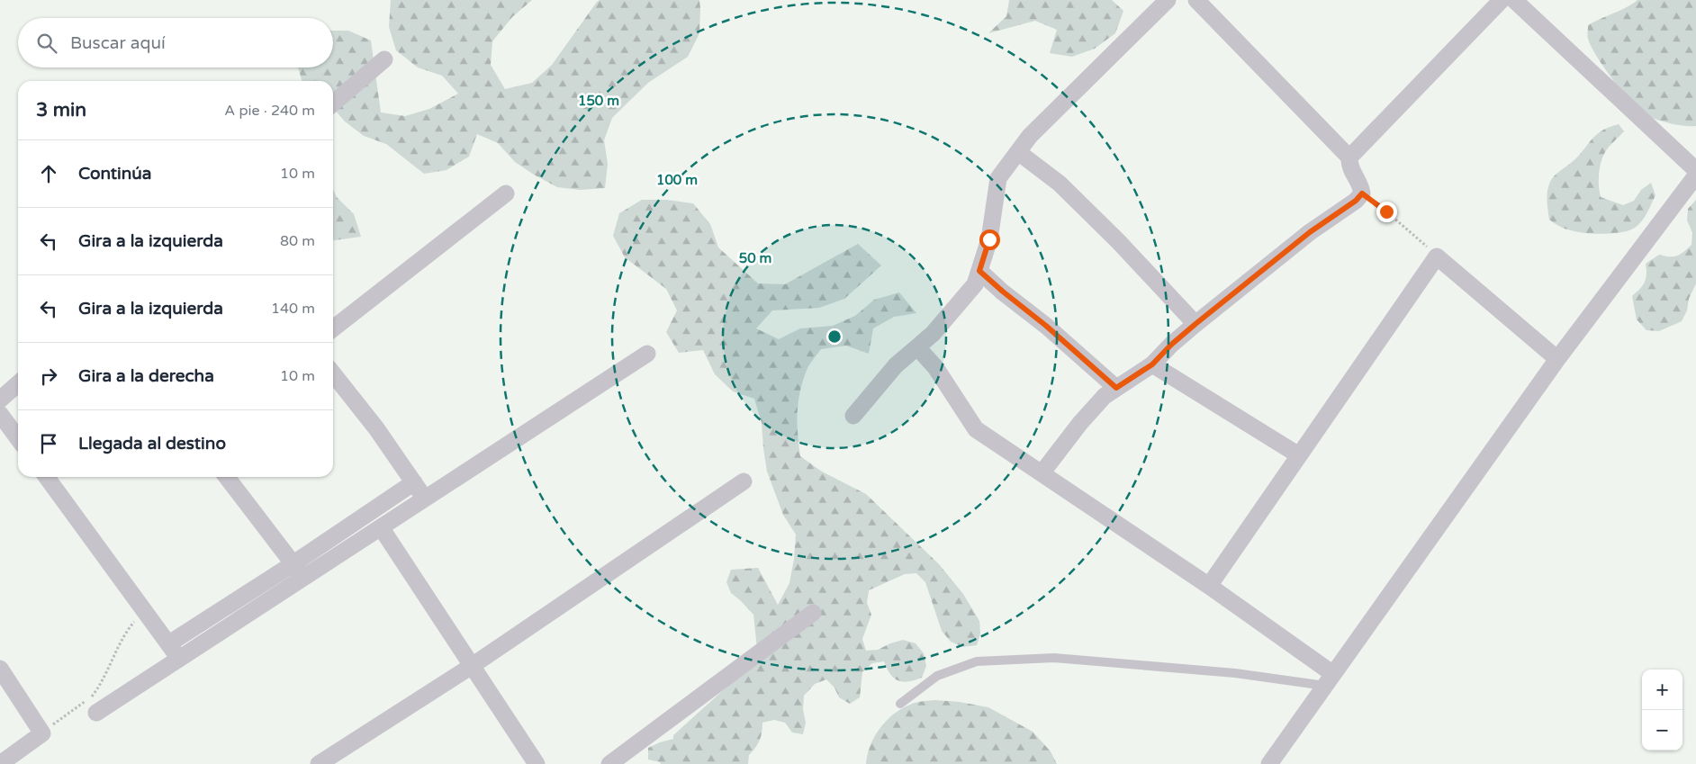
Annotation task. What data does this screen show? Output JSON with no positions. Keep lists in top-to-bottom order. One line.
{"page":{"search":"Buscar aquí","heading":["3 min","A pie · 240 m"],"list":[["Continúa","10 m"],["Gira a la izquierda","80 m"],["Gira a la izquierda","140 m"],["Gira a la derecha","10 m"],"Llegada al destino"],"map_buttons":["+","−"]},"rings":["150 m","100 m","50 m"]}
